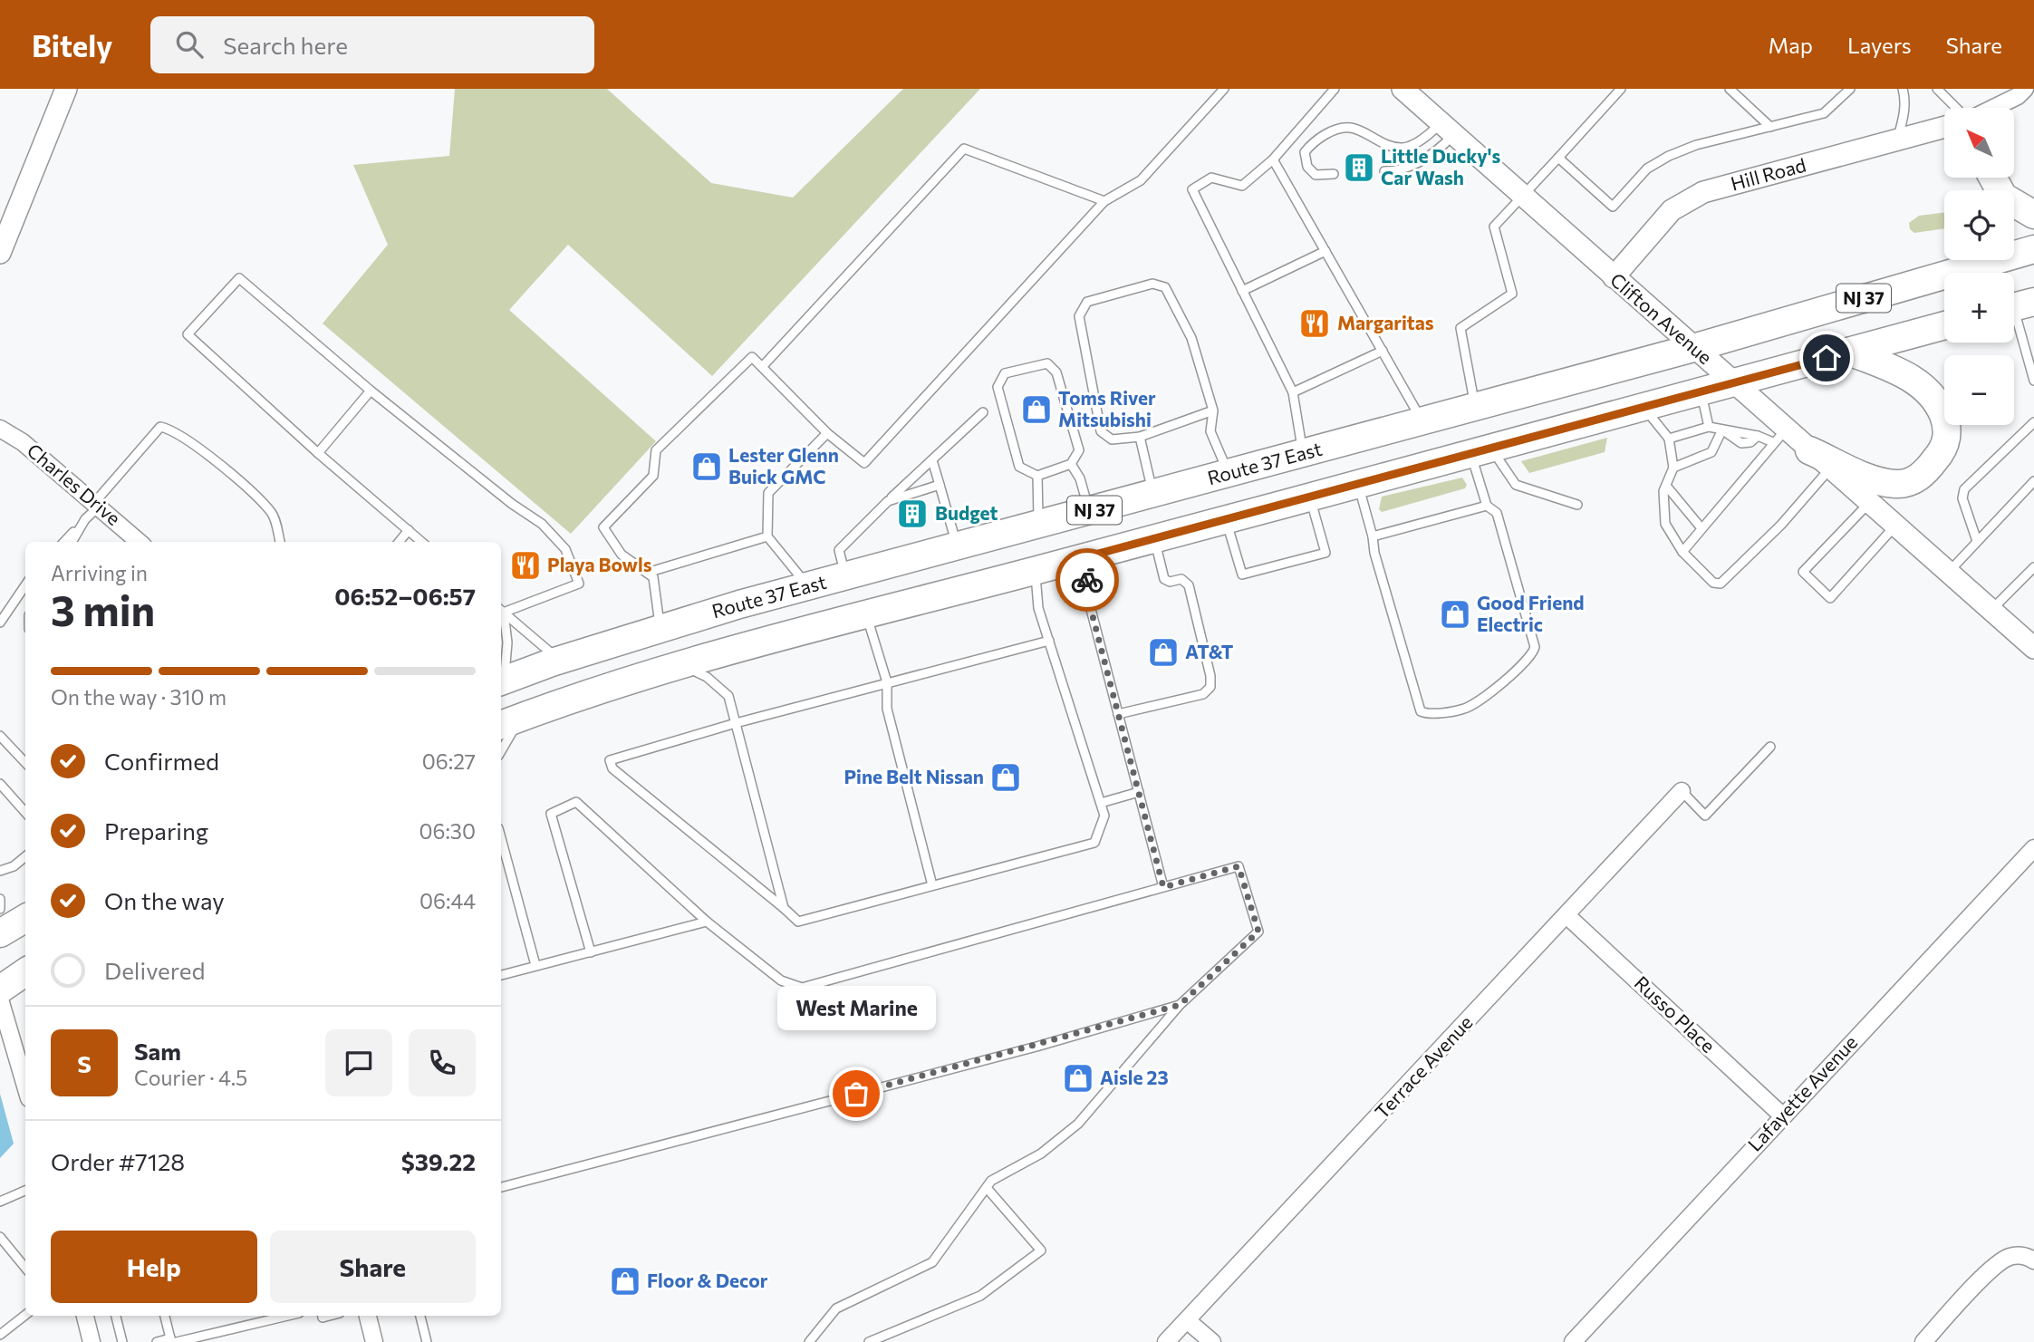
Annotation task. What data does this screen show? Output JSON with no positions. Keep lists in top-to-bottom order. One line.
{"streets":{"highway":["NJ 37","Route 37 East"],"street":["Hill Road","Clifton Avenue","Charles Drive","Russo Place","Terrace Avenue","Lafayette Avenue"]},"crossings":[["Hill Road","Clifton Avenue"],["NJ 37","Clifton Avenue"],["Clifton Avenue","Route 37 East"],["Russo Place","Terrace Avenue"],["Russo Place","Lafayette Avenue"]],"places":{"building":["Little Ducky's Car Wash","Budget"],"restaurant":["Margaritas","Playa Bowls"],"shop":["Toms River Mitsubishi","Lester Glenn Buick GMC","Good Friend Electric","AT&T","Pine Belt Nissan","Aisle 23","Floor & Decor"],"other":["West Marine"]},"north":"top left","page":{"header":"Bitely","search":"Search here","nav":["Map","Layers","Share"],"map_buttons":["+","−"],"heading":["3 min","Arriving in","06:52–06:57"],"panel":["Sam","Courier · 4.5","Order #7128","$39.22"],"bar":"On the way · 310 m","list":[["Confirmed","06:27"],["Preparing","06:30"],["On the way","06:44"],"Delivered"],"bubble":"West Marine","round":"S","buttons":["Help","Share"]}}
